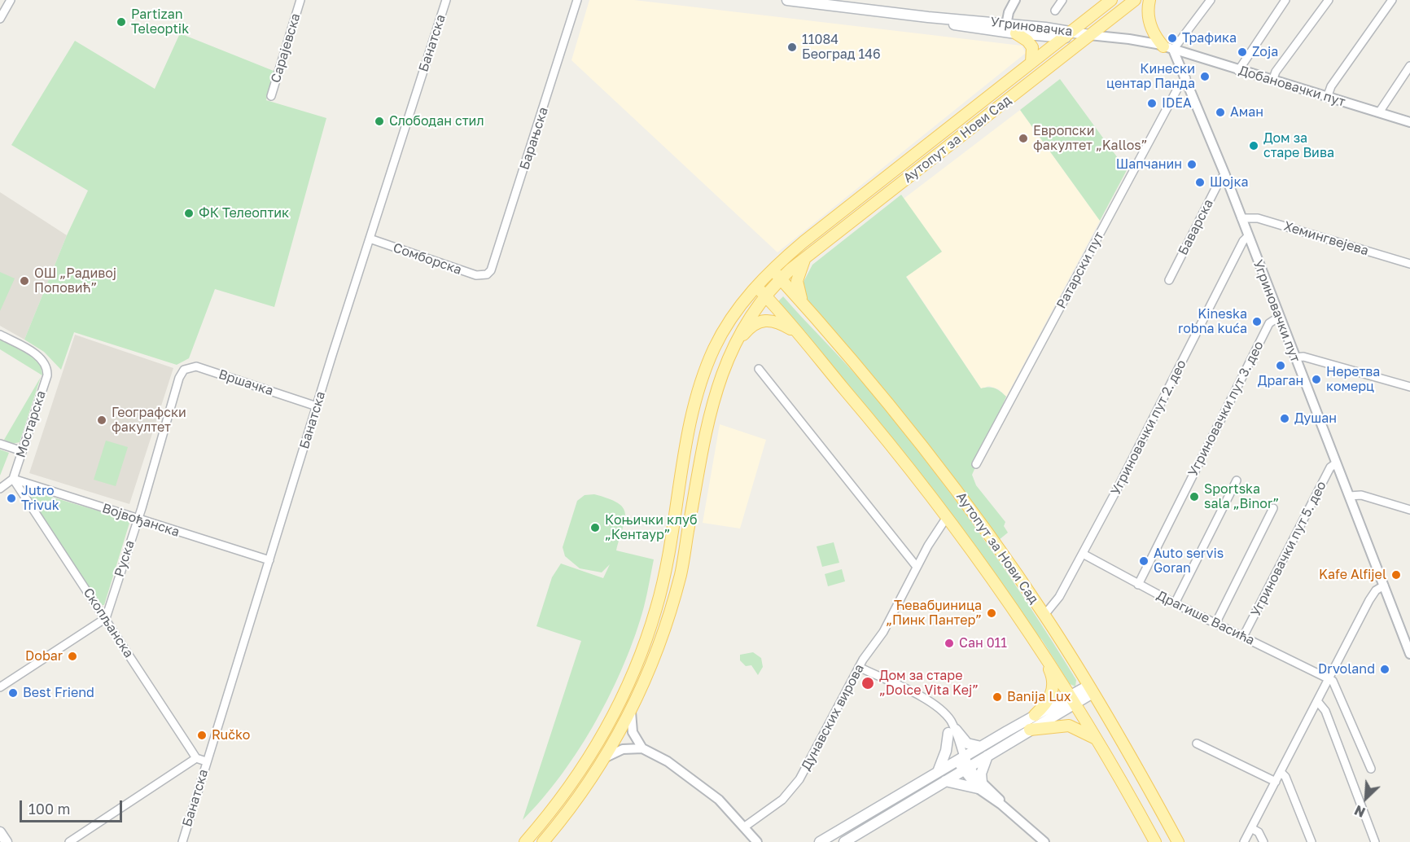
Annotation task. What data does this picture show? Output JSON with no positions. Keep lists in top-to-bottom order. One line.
{"streets":{"main road":["Угриновачка","Аутопут за Нови Сад"],"street":["Банатска","Сарајевска","Добановачки пут","Барањска","Баварска","Хемингвејева","Сомборска","Ратарски пут","Угриновачки пут","Вршачка","Угриновачки пут 3. део","Мостарска","Угриновачки пут 2. део","Војвођанска","Угриновачки пут 5. део","Руска","Драгише Васића","Скопљанска","Дунавских вирова"]},"crossings":[["Угриновачка","Аутопут за Нови Сад"],["Банатска","Сомборска"],["Банатска","Вршачка"],["Банатска","Војвођанска"],["Добановачки пут","Угриновачки пут"],["Барањска","Сомборска"],["Аутопут за Нови Сад","Угриновачки пут 2. део"],["Аутопут за Нови Сад","Дунавских вирова"],["Баварска","Угриновачки пут"],["Хемингвејева","Угриновачки пут"],["Ратарски пут","Угриновачки пут"],["Угриновачки пут","Угриновачки пут 3. део"],["Угриновачки пут","Угриновачки пут 2. део"],["Угриновачки пут","Угриновачки пут 5. део"],["Вршачка","Руска"],["Угриновачки пут 3. део","Драгише Васића"],["Мостарска","Војвођанска"],["Мостарска","Скопљанска"],["Угриновачки пут 2. део","Драгише Васића"],["Војвођанска","Руска"],["Војвођанска","Скопљанска"],["Угриновачки пут 5. део","Драгише Васића"],["Руска","Скопљанска"]],"places":["Partizan Teleoptik","Трафика","11084 Београд 146","Zoja","Кинески центар Панда","IDEA","Аман","Слободан стил","Европски факултет „Kallos”","Дом за старе Вива","Шапчанин","Шојка","ФК Телеоптик","ОШ „Радивој Поповић”","Kineska robna kuća","Драган","Неретва комерц","Душан","Географски факултет","Sportska sala „Binor”","Jutro Trivuk","Коњички клуб „Кентаур”","Auto servis Goran","Kafe Alfijel","Ћевабџиница „Пинк Пантер”","Сан 011","Dobar","Drvoland","Дом за старе „Dolce Vita Kej”","Best Friend","Banija Lux","Ručko"],"scale_bar":"100 m","north":"bottom left"}
